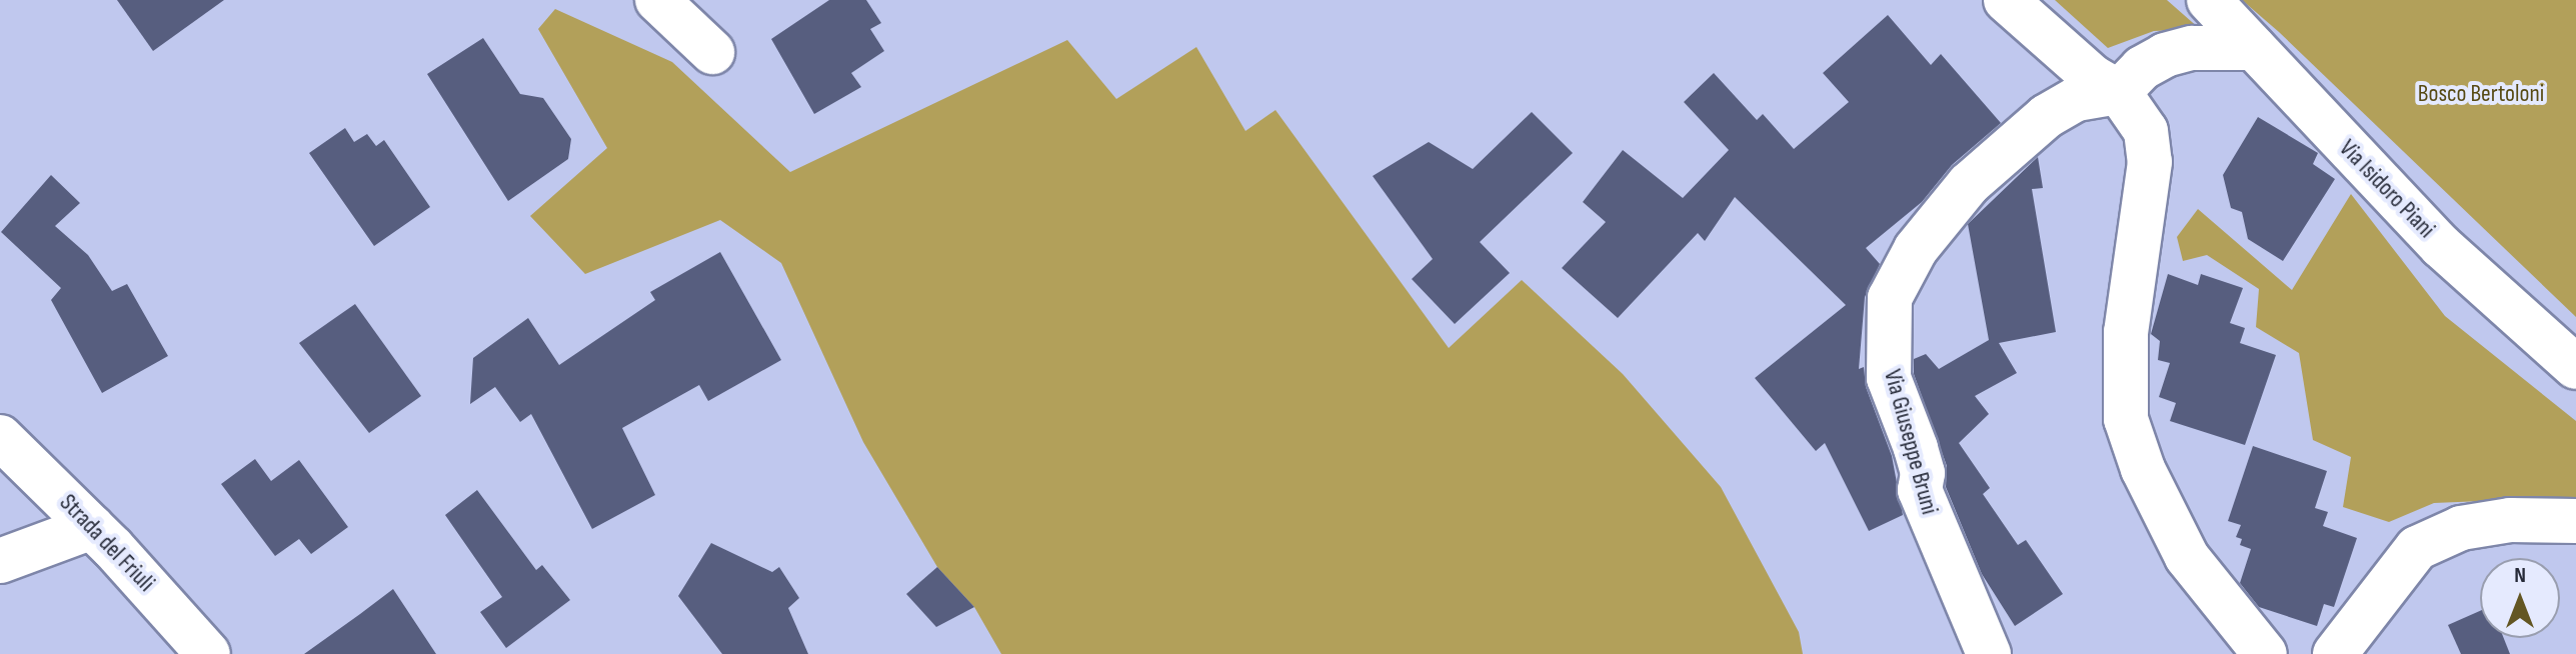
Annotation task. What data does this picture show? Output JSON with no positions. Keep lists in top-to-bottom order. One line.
{"streets":{"street":["Via Isidoro Piani","Via Giuseppe Bruni","Strada del Friuli"]},"parks":["Bosco Bertoloni"],"north":"top"}
